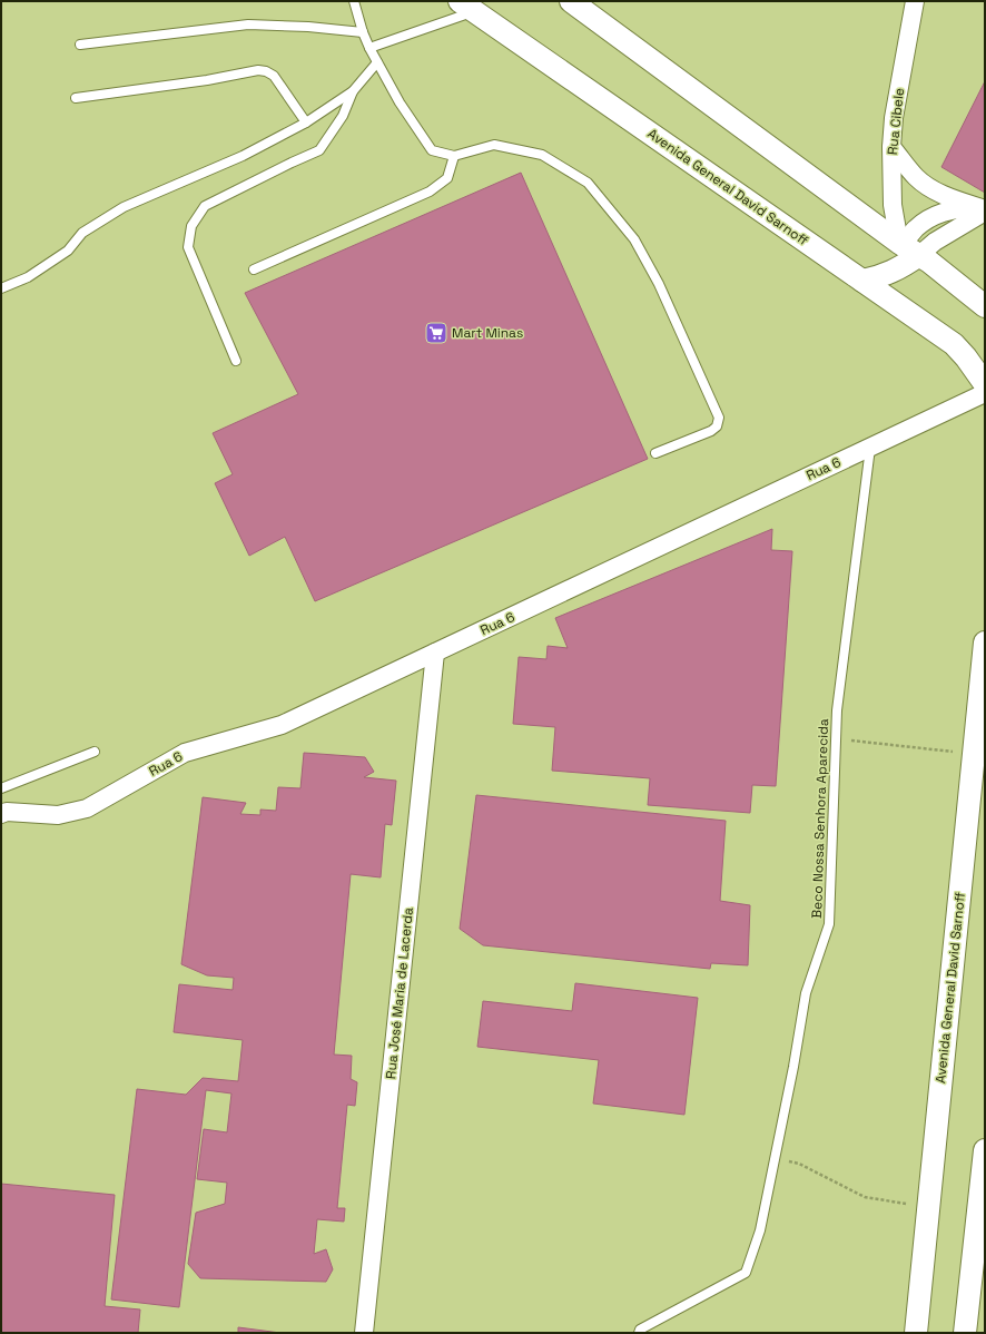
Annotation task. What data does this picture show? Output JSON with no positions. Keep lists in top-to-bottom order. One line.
{"streets":{"street":["Rua Cibele","Avenida General David Sarnoff","Rua 6","Rua José Maria de Lacerda"],"lane":["Beco Nossa Senhora Aparecida"]},"crossings":[["Rua 6","Beco Nossa Senhora Aparecida"],["Rua 6","Rua José Maria de Lacerda"]],"places":{"supermarket":["Mart Minas"]}}
